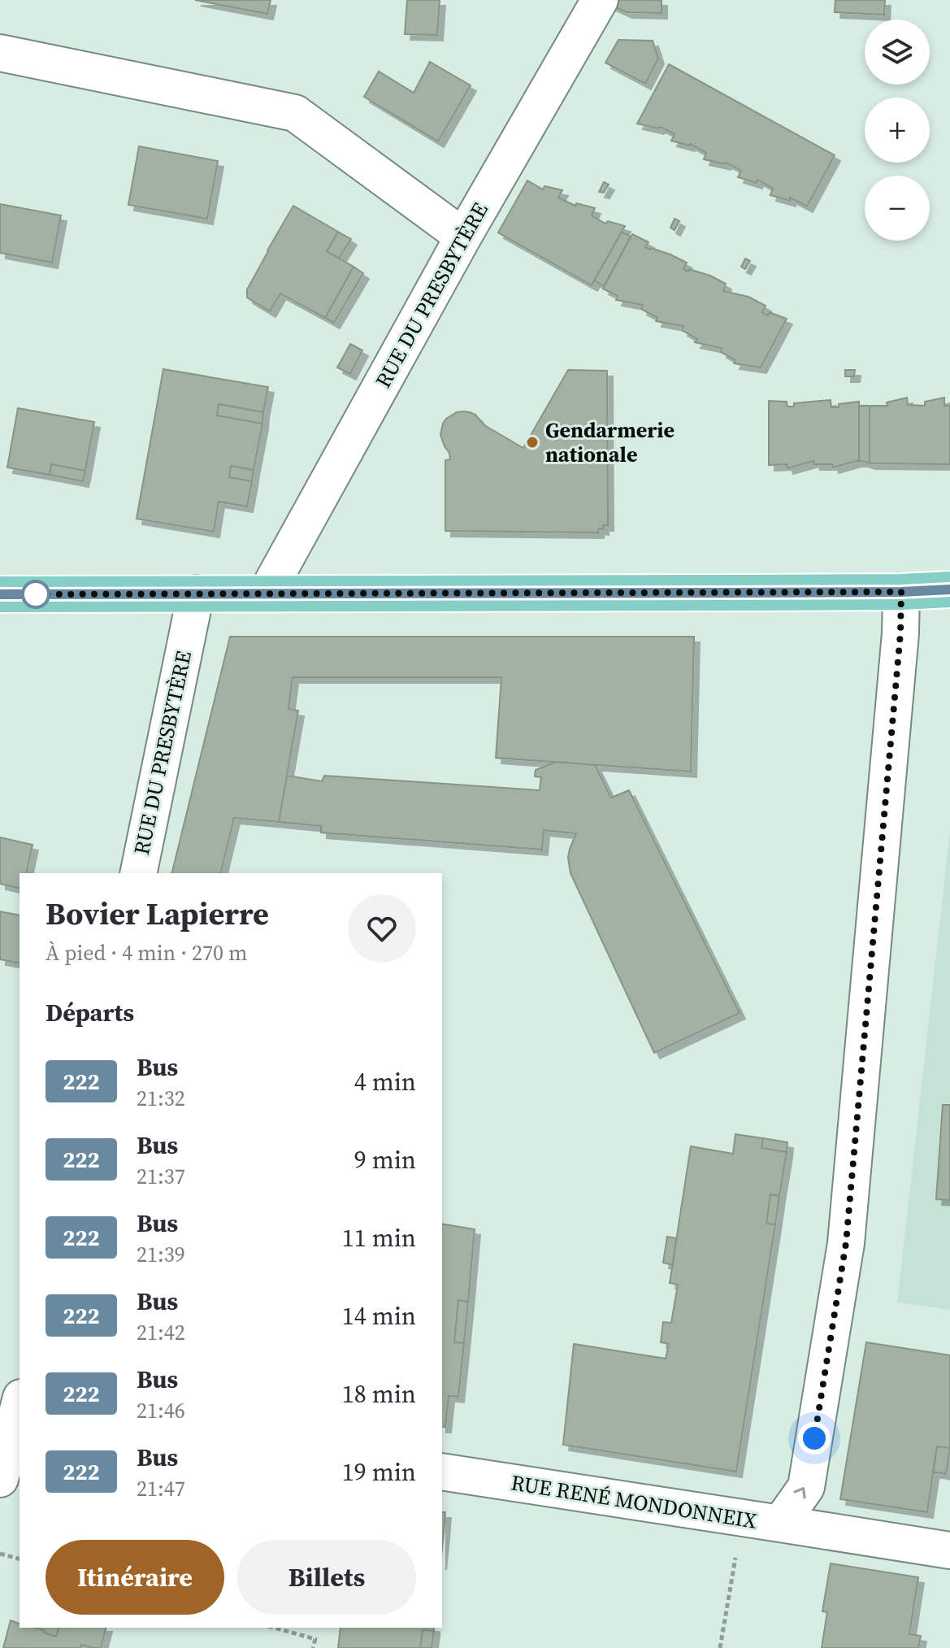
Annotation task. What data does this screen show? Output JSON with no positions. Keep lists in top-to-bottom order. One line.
{"streets":{"street":["RUE DU PRESBYTÈRE","RUE RENÉ MONDONNEIX"]},"one_way":["RUE RENÉ MONDONNEIX"],"places":["Gendarmerie nationale"],"lines":["bus line 222"],"page":{"map_buttons":["+","−"],"heading":[["Bovier Lapierre","À pied · 4 min · 270 m"],"Départs"],"list":[{"mark":"222","name":"Bus","note":"21:32","value":"4 min"},{"mark":"222","name":"Bus","note":"21:37","value":"9 min"},{"mark":"222","name":"Bus","note":"21:39","value":"11 min"},{"mark":"222","name":"Bus","note":"21:42","value":"14 min"},{"mark":"222","name":"Bus","note":"21:46","value":"18 min"},{"mark":"222","name":"Bus","note":"21:47","value":"19 min"}],"buttons":["Itinéraire","Billets"]}}
